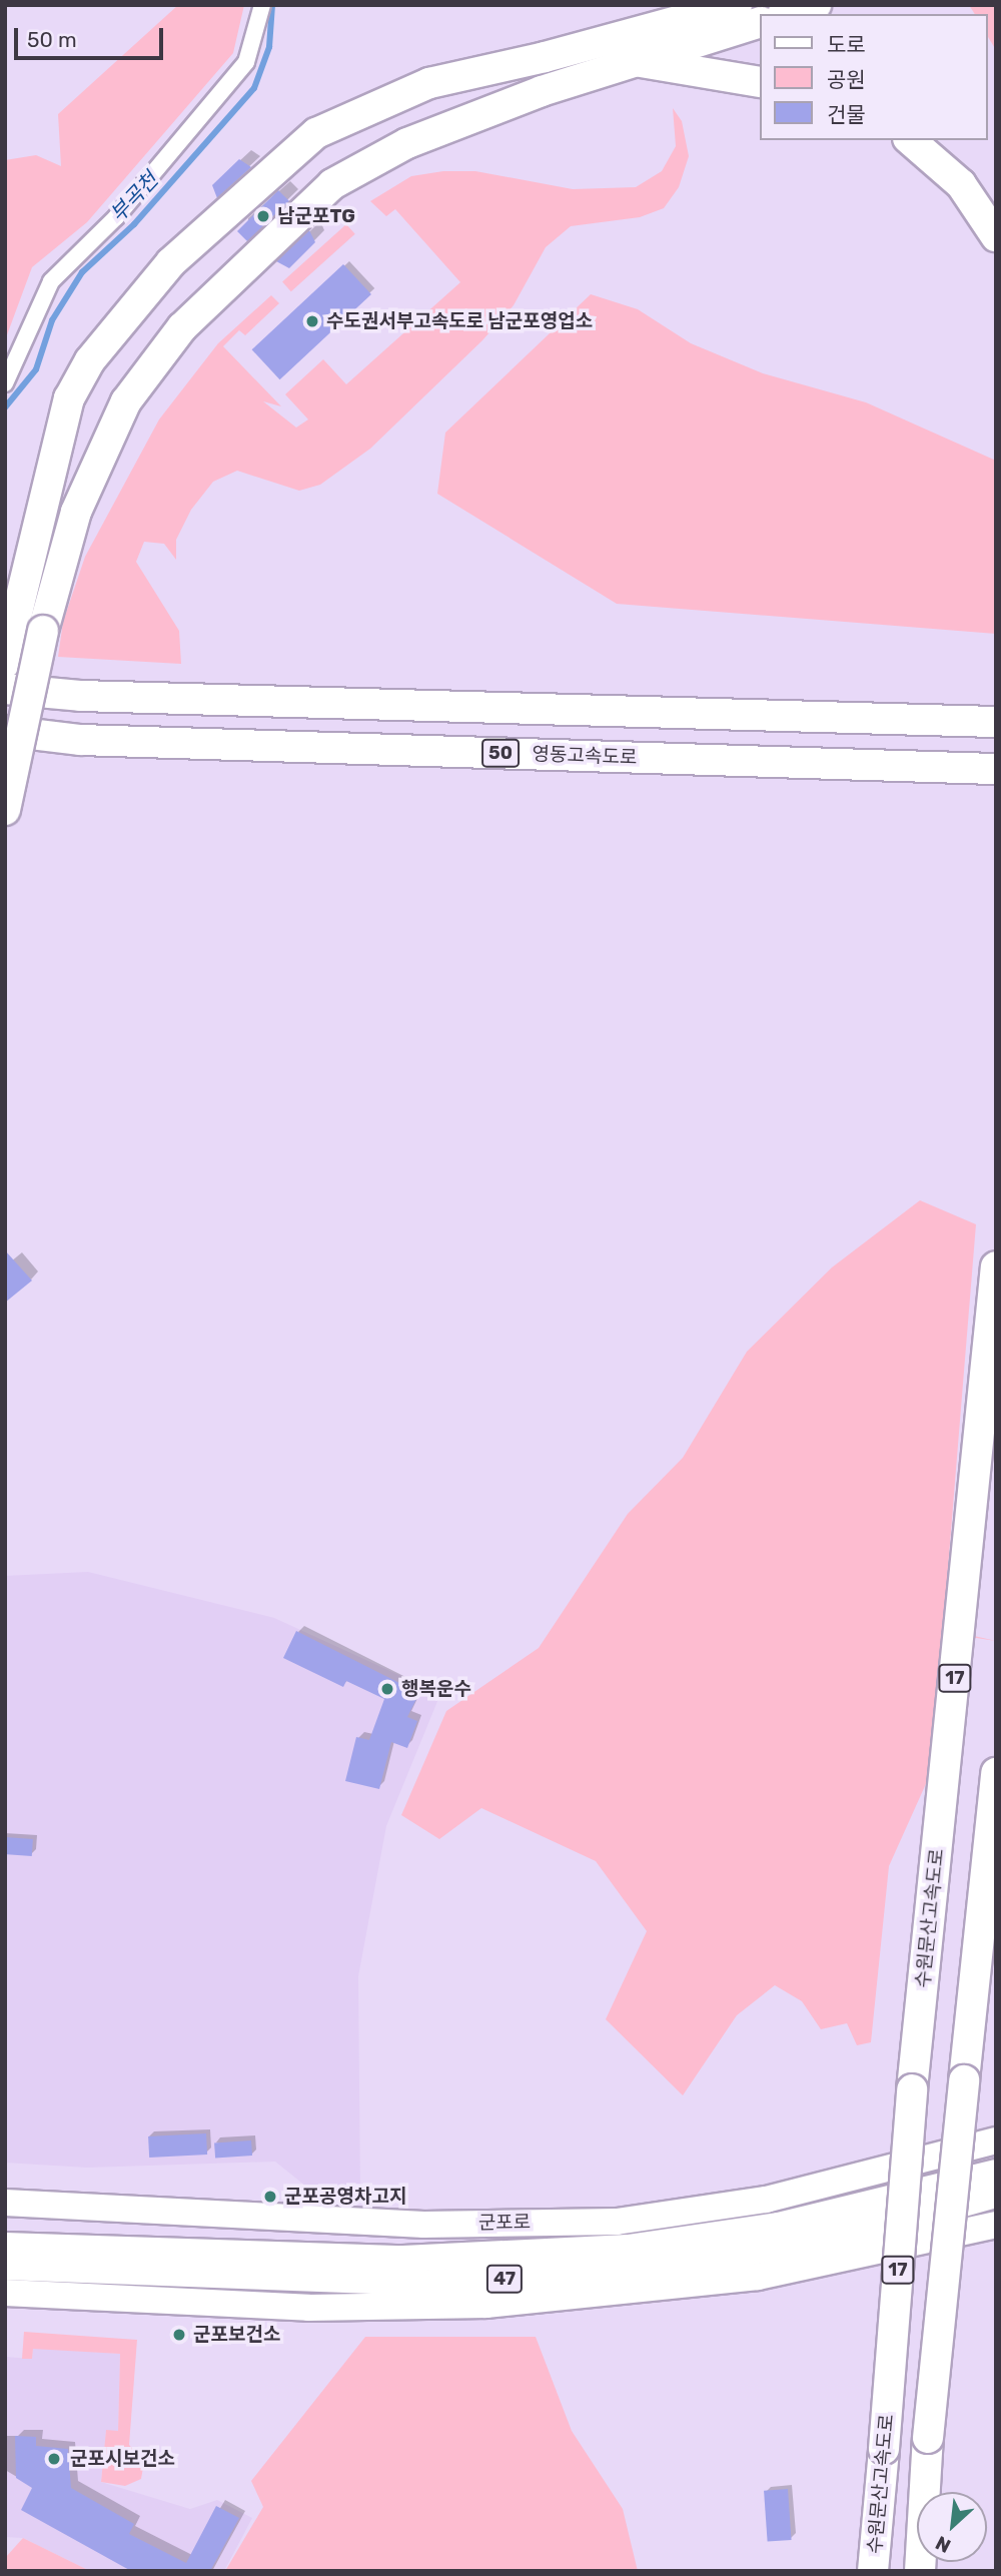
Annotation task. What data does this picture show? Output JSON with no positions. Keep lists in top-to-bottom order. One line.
{"streets":{"highway":["50","영동고속도로","17","수원문산고속도로"],"main road":["군포로","47"]},"water":["부곡천"],"places":["남군포TG","수도권서부고속도로 남군포영업소","행복운수","군포공영차고지","군포보건소","군포시보건소"],"legend":["도로","공원","건물"],"scale_bar":"50 m","north":"bottom left"}
